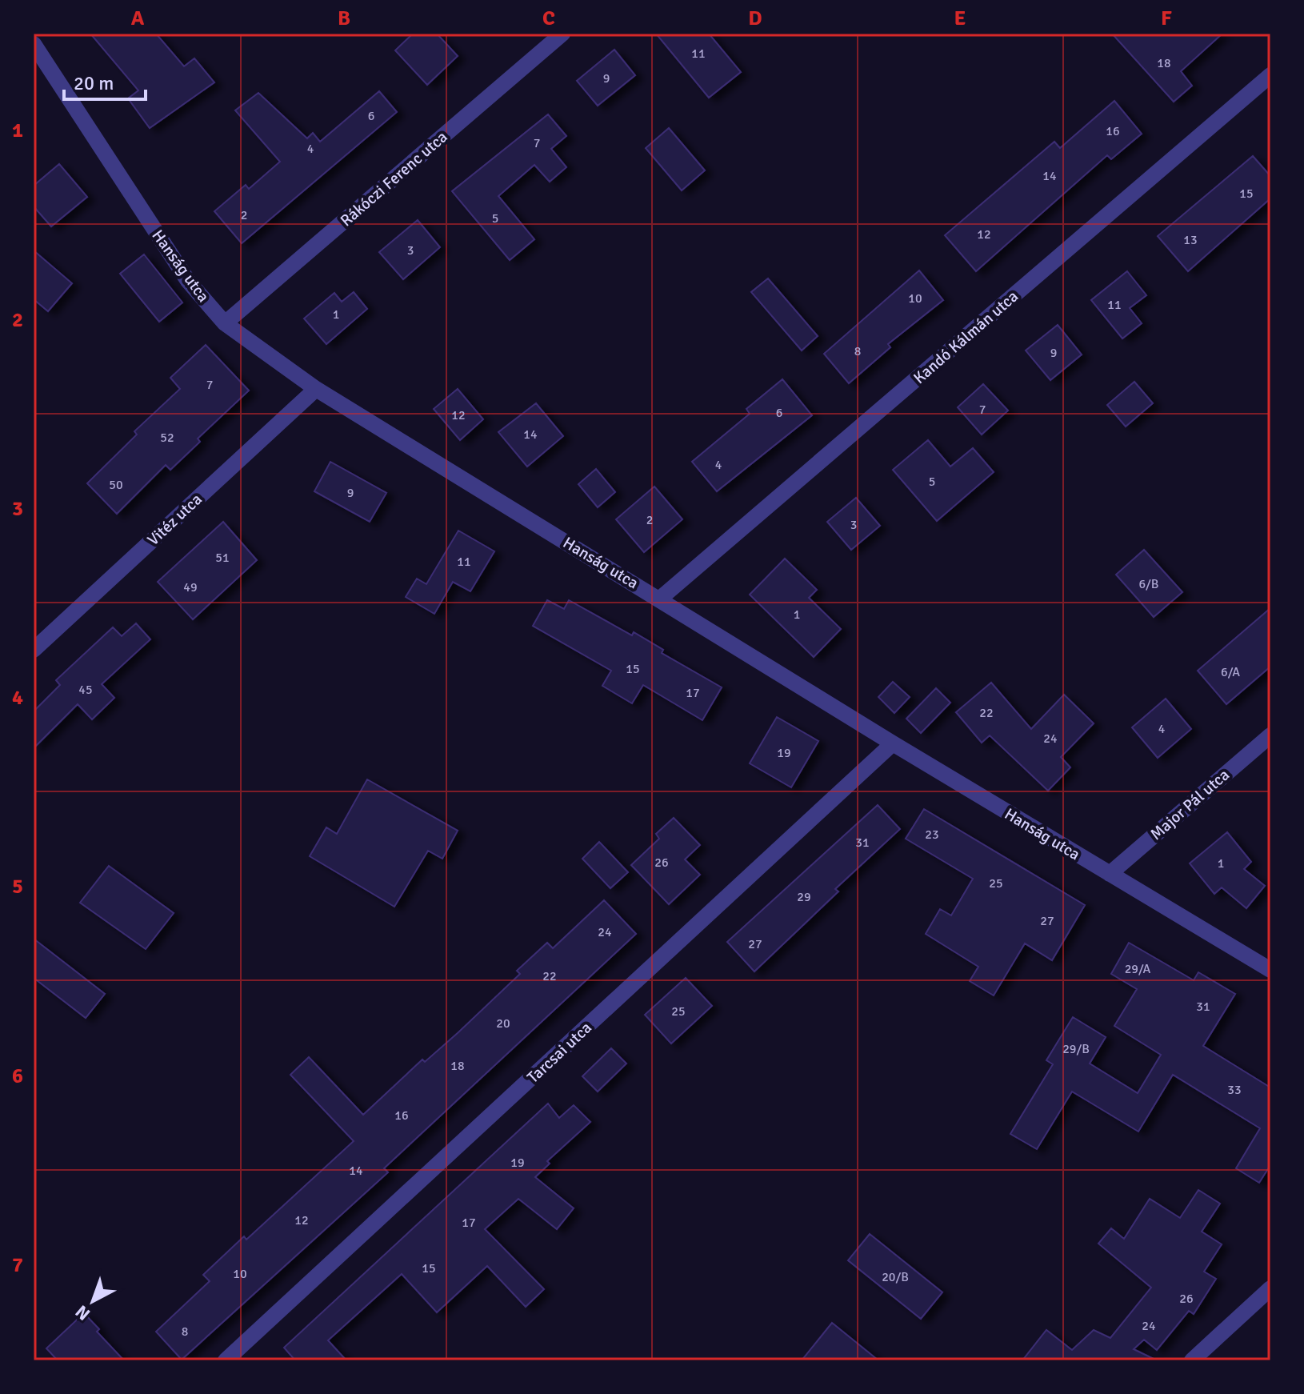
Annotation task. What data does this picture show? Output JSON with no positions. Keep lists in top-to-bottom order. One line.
{"streets":{"street":["Rákóczi Ferenc utca","Hanság utca","Kandó Kálmán utca","Vitéz utca","Major Pál utca","Tarcsai utca"]},"crossings":[["Rákóczi Ferenc utca","Hanság utca"],["Hanság utca","Kandó Kálmán utca"],["Hanság utca","Vitéz utca"],["Hanság utca","Major Pál utca"],["Hanság utca","Tarcsai utca"]],"house_numbers":["11","18","9","6","16","7","4","14","15","2","5","12","13","3","10","11","1","8","9","7","7","6","12","14","52","4","5","50","9","2","3","51","11","6/B","49","1","15","6/A","45","17","22","4","24","19","23","31","26","1","25","29","27","24","27","29/A","22","31","25","20","29/B","18","33","16","19","14","12","17","15","10","20/B","26","24","8"],"scale_bar":"20 m","north":"bottom left","grid":{"columns":["A","B","C","D","E","F"],"rows":["1","2","3","4","5","6","7"]}}
